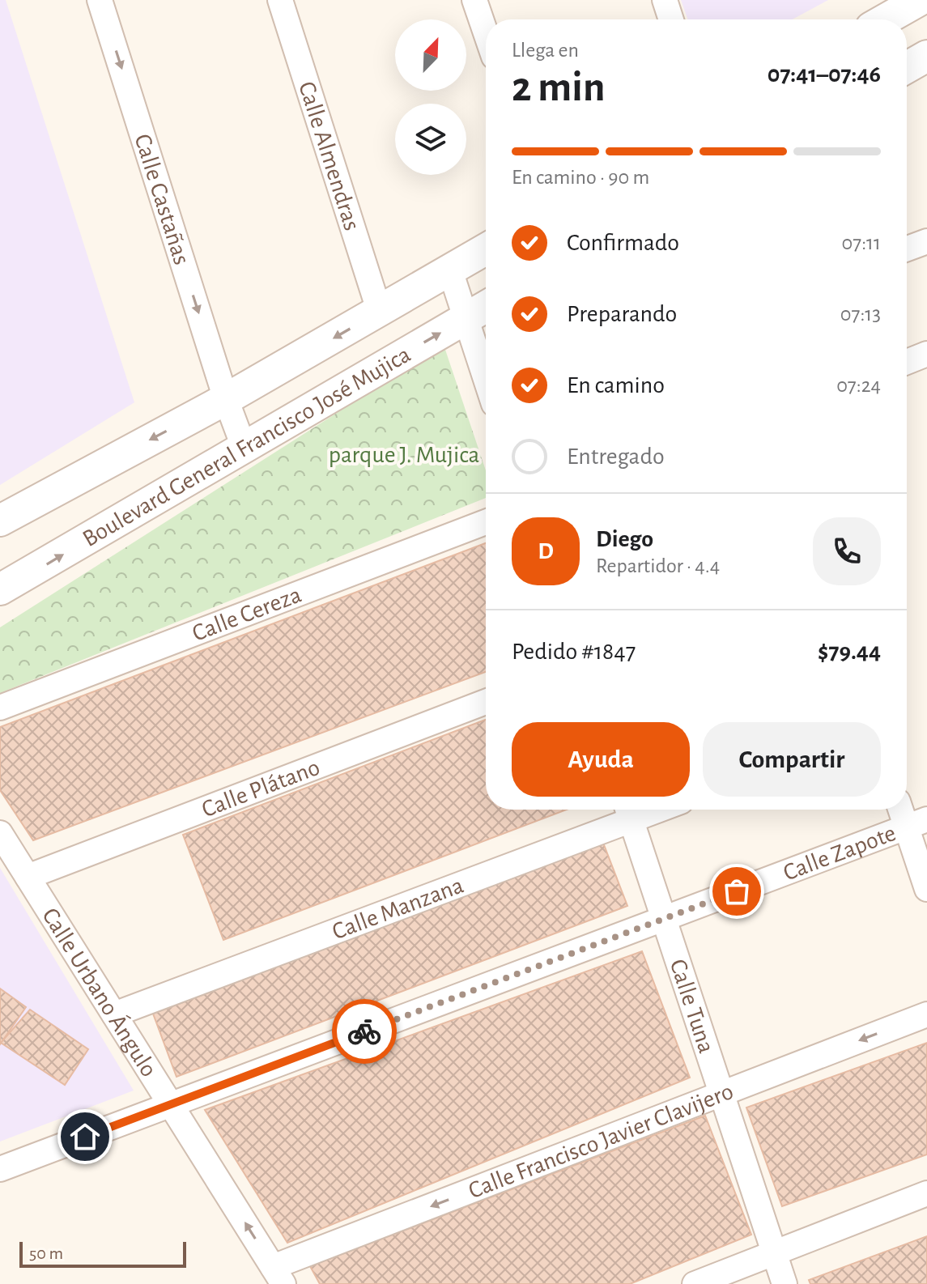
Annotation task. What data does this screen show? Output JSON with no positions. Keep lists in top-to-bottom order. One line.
{"streets":{"street":["Calle Almendras","Calle Castañas","Boulevard General Francisco José Mujica","Calle Cereza","Calle Plátano","Calle Zapote","Calle Manzana","Calle Urbano Ángulo","Calle Tuna","Calle Francisco Javier Clavijero"]},"crossings":[["Calle Almendras","Boulevard General Francisco José Mujica"],["Calle Castañas","Boulevard General Francisco José Mujica"],["Calle Plátano","Calle Urbano Ángulo"],["Calle Zapote","Calle Urbano Ángulo"],["Calle Zapote","Calle Tuna"],["Calle Manzana","Calle Urbano Ángulo"],["Calle Manzana","Calle Tuna"],["Calle Urbano Ángulo","Calle Francisco Javier Clavijero"],["Calle Tuna","Calle Francisco Javier Clavijero"]],"one_way":["Calle Castañas","Calle Urbano Ángulo"],"parks":["parque J. Mujica"],"scale_bar":"50 m","north":"top right","page":{"heading":["2 min","Llega en","07:41–07:46"],"panel":["Diego","Repartidor · 4.4","Pedido #1847","$79.44"],"bar":"En camino · 90 m","list":[["Confirmado","07:11"],["Preparando","07:13"],["En camino","07:24"],"Entregado"],"round":"D","buttons":["Ayuda","Compartir"],"scale":"50 m"}}
